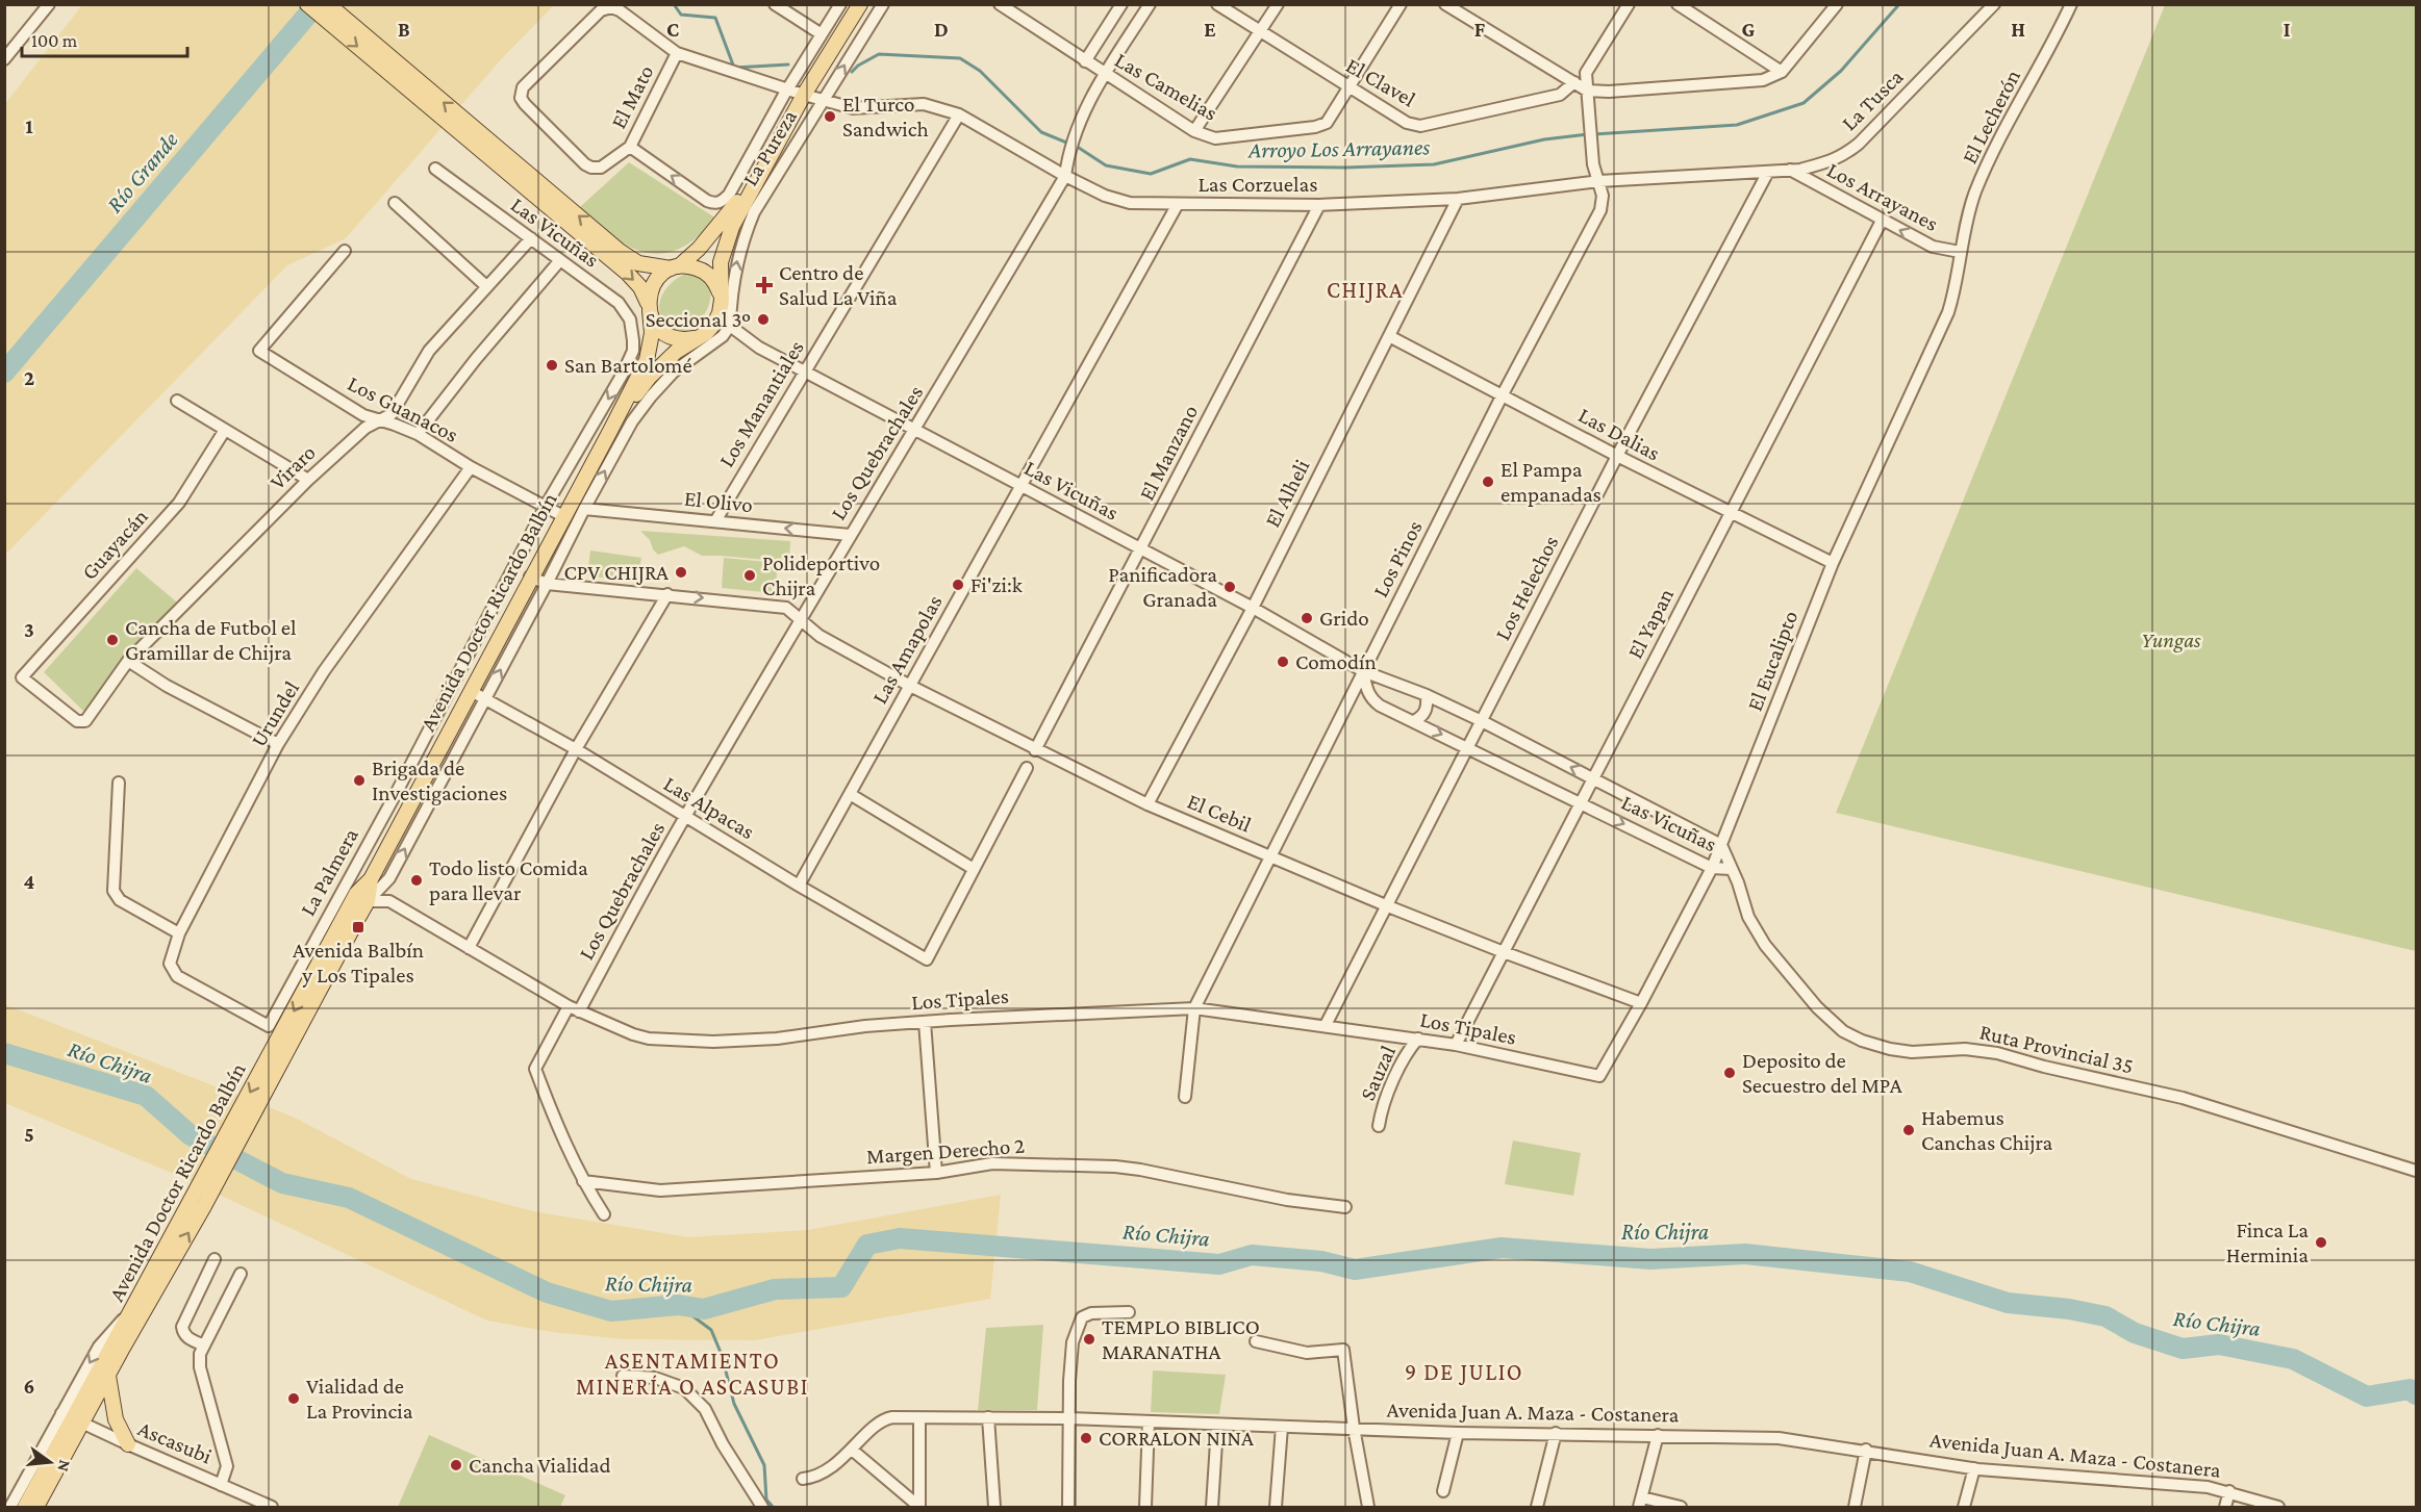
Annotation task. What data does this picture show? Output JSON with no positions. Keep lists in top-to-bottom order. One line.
{"streets":{"main road":["Avenida Doctor Ricardo Balbín"],"street":["El Clavel","Las Camelias","El Mato","La Tusca","El Lecherón","La Pureza","Las Corzuelas","Los Arrayanes","Las Vicuñas","Los Manantiales","Los Guanacos","Las Dalias","Los Quebrachales","El Manzano","Viraro","El Alheli","El Olivo","Guayacán","Los Pinos","Los Helechos","El Yapan","Las Amapolas","El Eucalipto","Urundel","Las Alpacas","El Cebil","La Palmera","Los Tipales","Ruta Provincial 35","Sauzal","Margen Derecho 2","Avenida Juan A. Maza - Costanera","Ascasubi"]},"crossings":[["El Clavel","Las Camelias"],["Las Camelias","Los Quebrachales"],["El Mato","Las Corzuelas"],["La Tusca","Las Corzuelas"],["La Tusca","Los Arrayanes"],["La Tusca","Los Helechos"],["El Lecherón","Los Arrayanes"],["El Lecherón","El Eucalipto"],["La Pureza","Las Corzuelas"],["La Pureza","Las Vicuñas"],["Las Corzuelas","Los Manantiales"],["Las Corzuelas","Los Quebrachales"],["Las Corzuelas","El Manzano"],["Las Corzuelas","El Alheli"],["Las Corzuelas","Los Pinos"],["Las Corzuelas","Las Amapolas"],["Los Arrayanes","El Yapan"],["Los Arrayanes","El Eucalipto"],["Las Vicuñas","Los Manantiales"],["Las Vicuñas","Los Quebrachales"],["Las Vicuñas","El Manzano"],["Las Vicuñas","Viraro"],["Las Vicuñas","El Alheli"],["Las Vicuñas","Los Pinos"],["Las Vicuñas","Los Helechos"],["Las Vicuñas","El Yapan"],["Las Vicuñas","Las Amapolas"],["Las Vicuñas","El Eucalipto"],["Las Vicuñas","La Palmera"],["Las Vicuñas","Ruta Provincial 35"],["Los Manantiales","El Olivo"],["Los Guanacos","Viraro"],["Los Guanacos","Avenida Doctor Ricardo Balbín"],["Los Guanacos","Urundel"],["Los Guanacos","La Palmera"],["Las Dalias","El Alheli"],["Las Dalias","Los Pinos"],["Las Dalias","Los Helechos"],["Las Dalias","El Yapan"],["Las Dalias","El Eucalipto"],["Los Quebrachales","El Olivo"],["Los Quebrachales","Las Alpacas"],["Los Quebrachales","El Cebil"],["Los Quebrachales","Los Tipales"],["Los Quebrachales","Margen Derecho 2"],["El Manzano","El Cebil"],["Viraro","Guayacán"],["El Alheli","El Cebil"],["Los Pinos","El Cebil"],["Los Pinos","Los Tipales"],["Los Helechos","El Cebil"],["Los Helechos","Los Tipales"],["Avenida Doctor Ricardo Balbín","Las Alpacas"],["Avenida Doctor Ricardo Balbín","Los Tipales"],["Avenida Doctor Ricardo Balbín","Ascasubi"],["El Yapan","El Cebil"],["El Yapan","Los Tipales"],["Las Amapolas","Las Alpacas"],["Las Amapolas","El Cebil"],["El Eucalipto","El Cebil"],["El Eucalipto","Los Tipales"],["Urundel","La Palmera"],["Los Tipales","Sauzal"]],"one_way":["La Pureza","Los Arrayanes","El Olivo"],"districts":["CHIJRA","ASENTAMIENTO MINERÍA O ASCASUBI","9 DE JULIO"],"water":["Arroyo Los Arrayanes","Río Grande","Río Chijra"],"parks":["Yungas"],"places":{"other":["El Turco Sandwich","Seccional 3º","San Bartolomé","El Pampa empanadas","CPV CHIJRA","Polideportivo Chijra","Fi'zi:k","Panificadora Granada","Grido","Cancha de Futbol el Gramillar de Chijra","Comodín","Brigada de Investigaciones","Todo listo Comida para llevar","Deposito de Secuestro del MPA","Habemus Canchas Chijra","Finca La Herminia","TEMPLO BIBLICO MARANATHA","Vialidad de La Provincia","CORRALON NINA","Cancha Vialidad"],"health":["Centro de Salud La Viña"],"transit":["Avenida Balbín y Los Tipales"]},"scale_bar":"100 m","north":"right","grid":{"columns":["B","C","D","E","F","G","H","I"],"rows":["1","2","3","4","5","6"]}}
